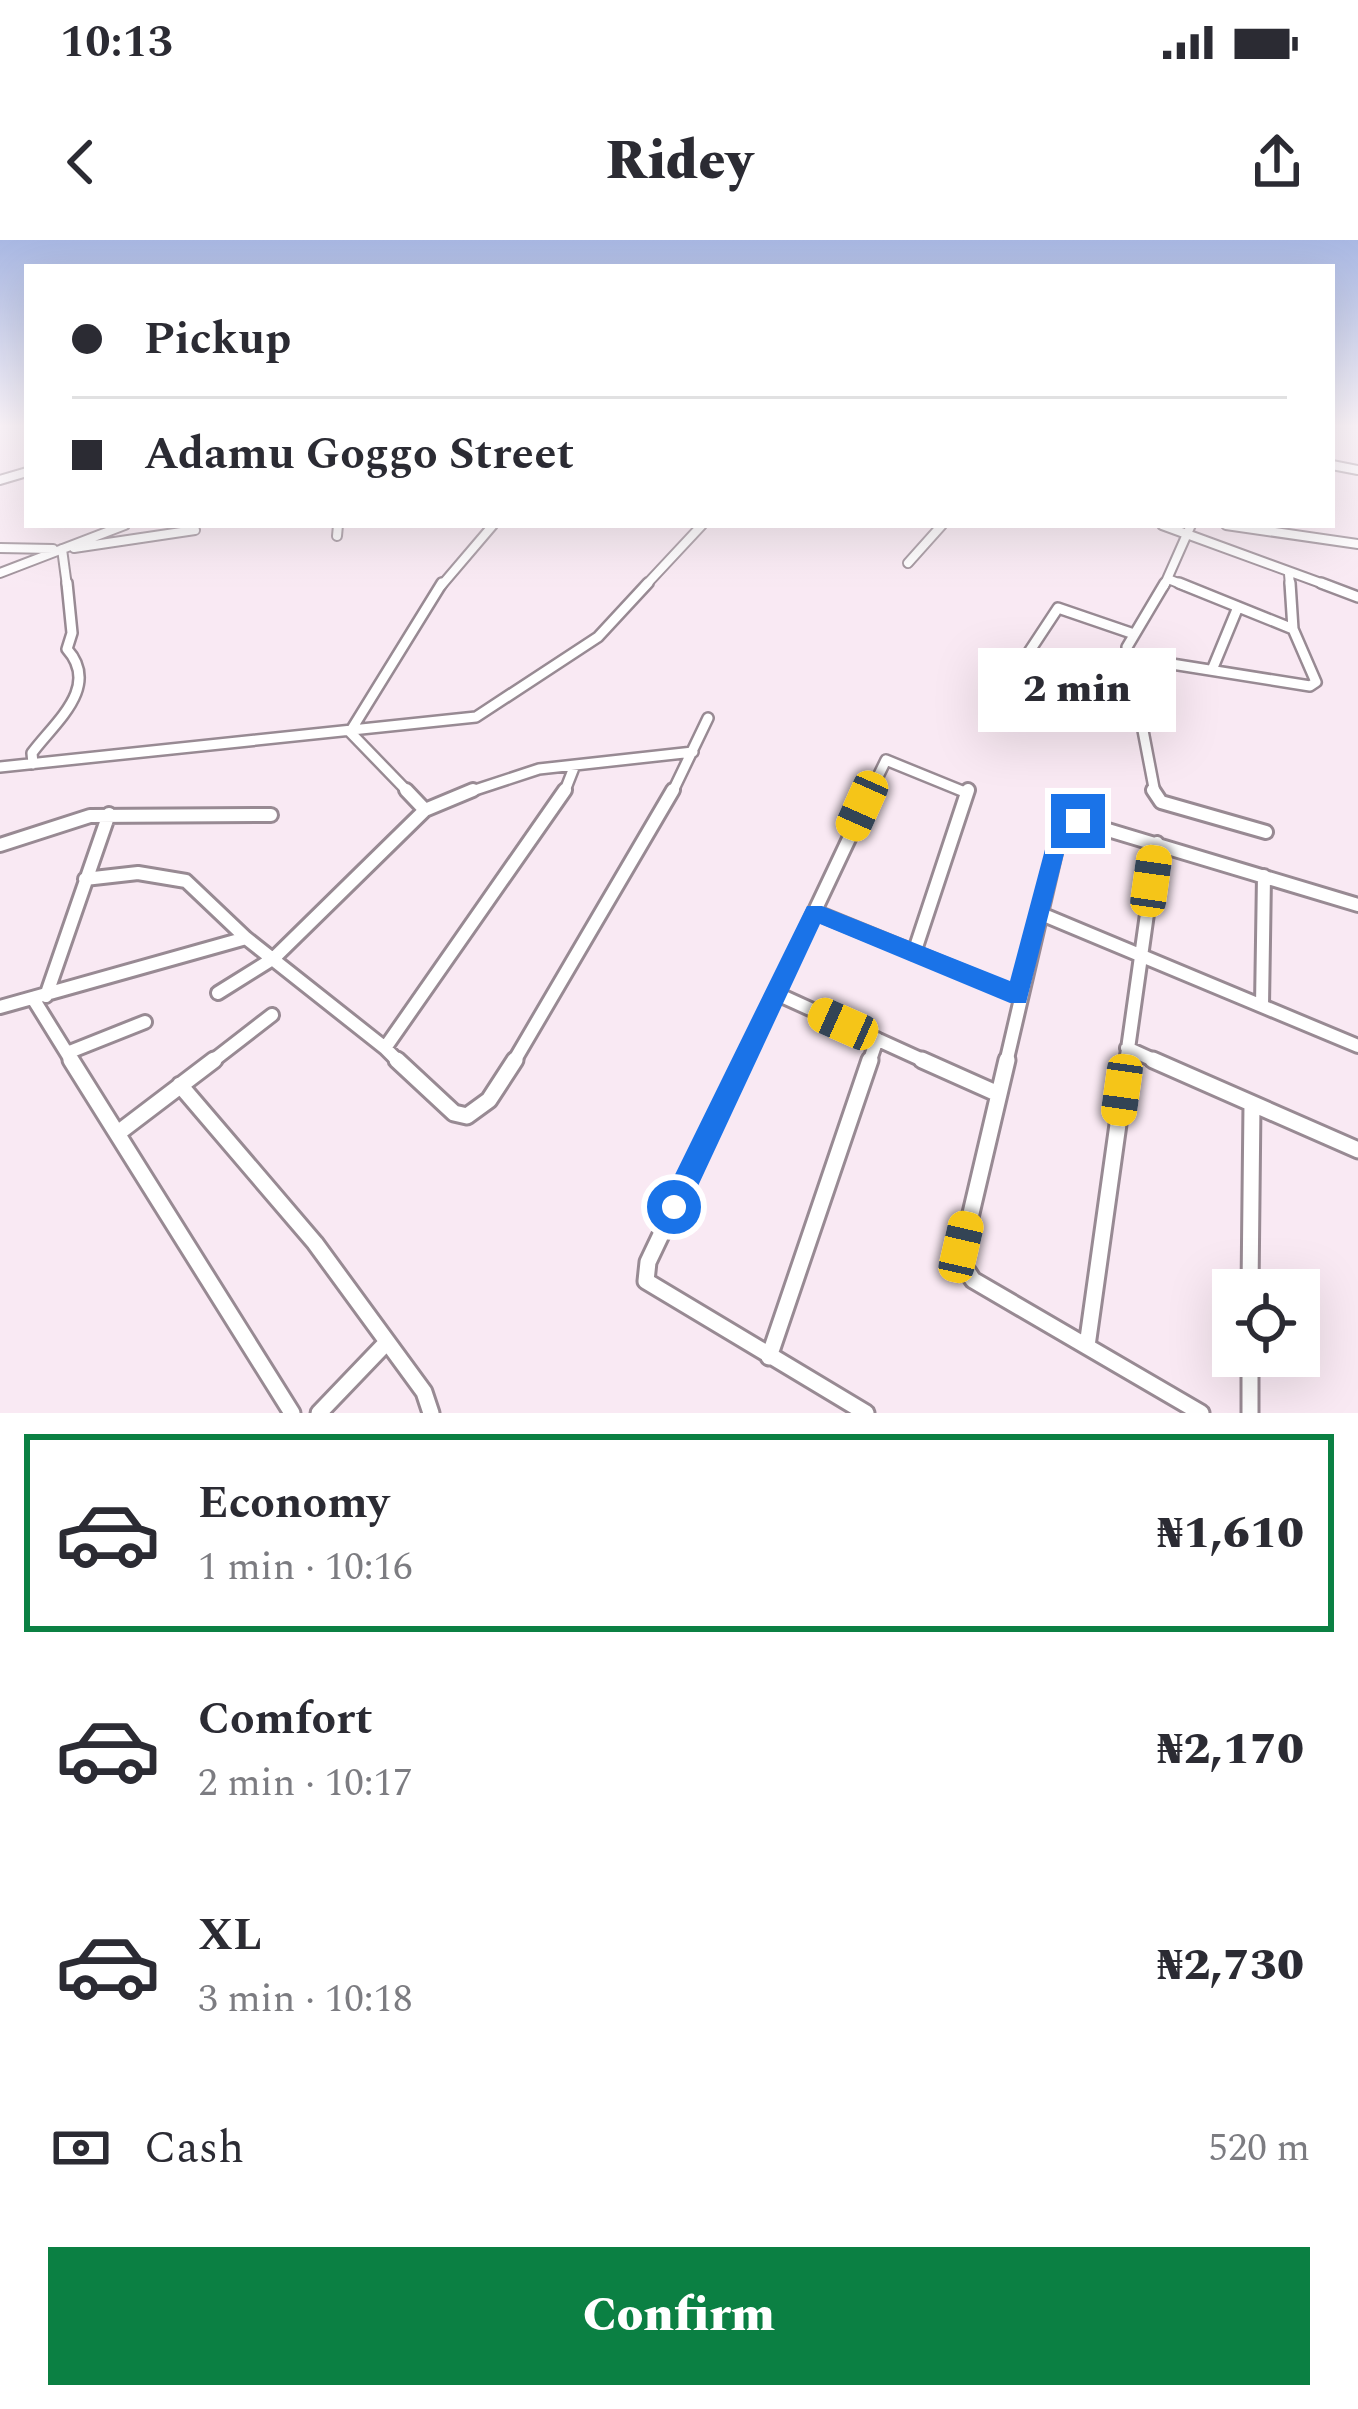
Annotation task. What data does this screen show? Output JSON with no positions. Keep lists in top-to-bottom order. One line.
{"page":{"status":"10:13","header":"Ridey","banner":["Pickup","Adamu Goggo Street"],"bubble":"2 min","list":[{"name":"Economy","note":"1 min · 10:16","value":"₦1,610"},{"name":"Comfort","note":"2 min · 10:17","value":"₦2,170"},{"name":"XL","note":"3 min · 10:18","value":"₦2,730"}],"pay":["Cash","520 m"],"buttons":"Confirm"}}
